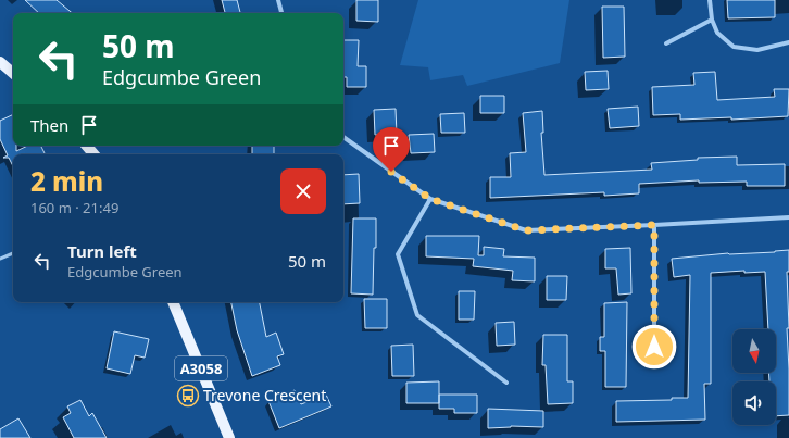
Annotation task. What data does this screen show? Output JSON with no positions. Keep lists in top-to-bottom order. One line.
{"streets":{"main road":["A3058"]},"places":{"bus stop":["Trevone Crescent"]},"north":"bottom","page":{"turn":["50 m","Edgcumbe Green"],"then":"Then","heading":["2 min","160 m · 21:49"],"list":[{"name":"Turn left","note":"Edgcumbe Green","value":"50 m"}]}}
